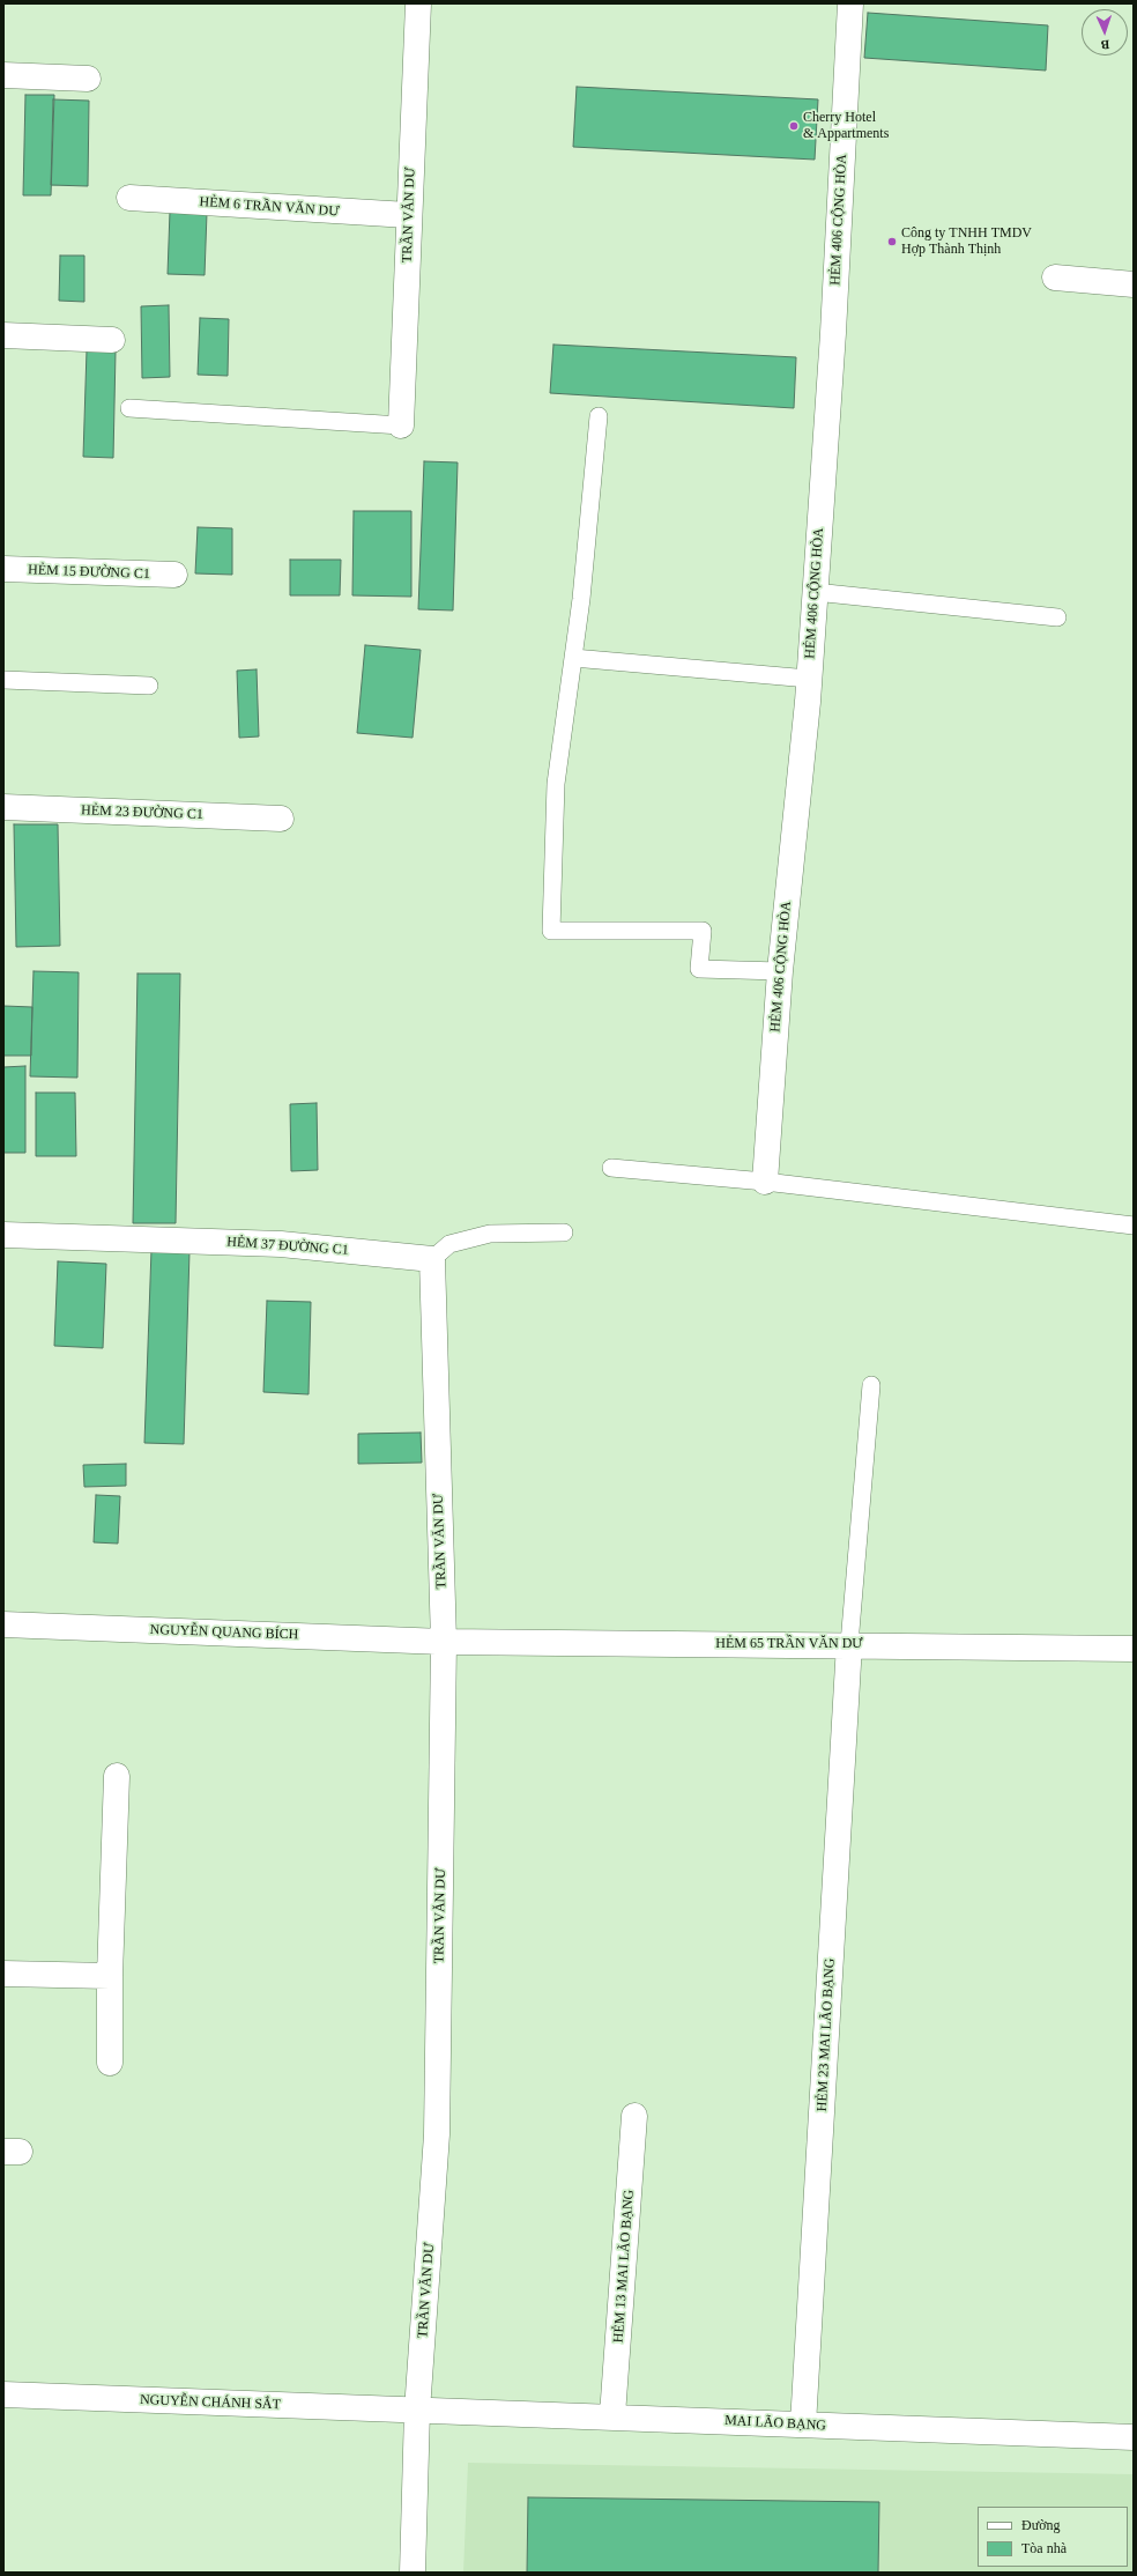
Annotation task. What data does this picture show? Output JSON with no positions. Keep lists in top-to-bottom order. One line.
{"streets":{"street":["HẺM 6 TRẦN VĂN DƯ","TRẦN VĂN DƯ","HẺM 406 CỘNG HÒA","HẺM 15 ĐƯỜNG C1","HẺM 23 ĐƯỜNG C1","HẺM 37 ĐƯỜNG C1","NGUYỄN QUANG BÍCH","HẺM 65 TRẦN VĂN DƯ","HẺM 23 MAI LÃO BẠNG","HẺM 13 MAI LÃO BẠNG","NGUYỄN CHÁNH SẮT","MAI LÃO BẠNG"]},"crossings":[["HẺM 6 TRẦN VĂN DƯ","TRẦN VĂN DƯ"],["TRẦN VĂN DƯ","HẺM 37 ĐƯỜNG C1"],["TRẦN VĂN DƯ","NGUYỄN QUANG BÍCH"],["TRẦN VĂN DƯ","HẺM 65 TRẦN VĂN DƯ"],["TRẦN VĂN DƯ","NGUYỄN CHÁNH SẮT"],["TRẦN VĂN DƯ","MAI LÃO BẠNG"],["NGUYỄN QUANG BÍCH","HẺM 65 TRẦN VĂN DƯ"],["HẺM 65 TRẦN VĂN DƯ","HẺM 23 MAI LÃO BẠNG"],["HẺM 23 MAI LÃO BẠNG","MAI LÃO BẠNG"],["HẺM 13 MAI LÃO BẠNG","MAI LÃO BẠNG"],["NGUYỄN CHÁNH SẮT","MAI LÃO BẠNG"]],"places":["Cherry Hotel & Appartments","Công ty TNHH TMDV Hợp Thành Thịnh"],"legend":["Đường","Tòa nhà"],"north":"bottom"}
